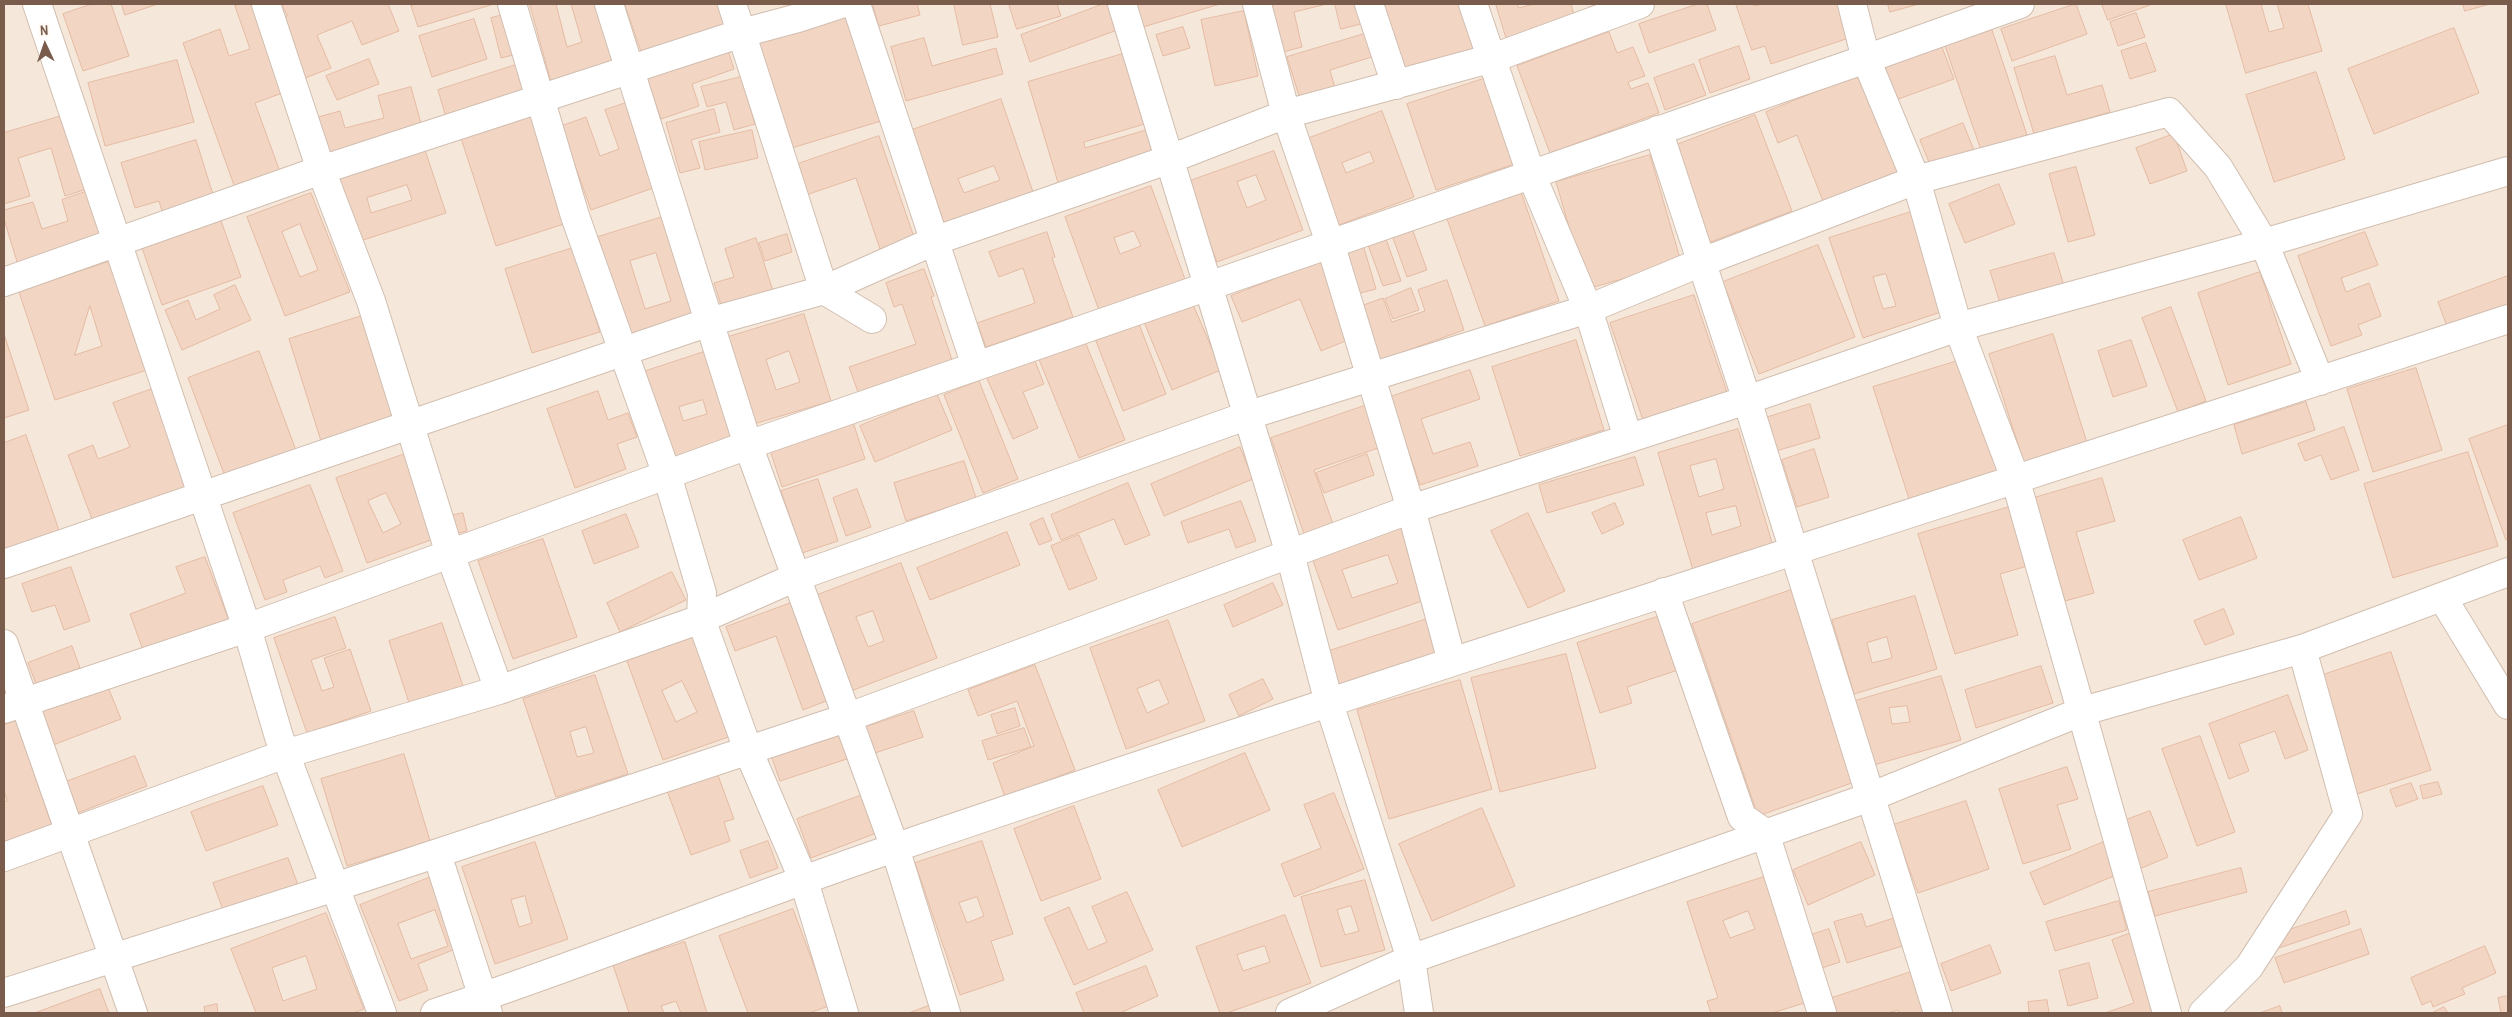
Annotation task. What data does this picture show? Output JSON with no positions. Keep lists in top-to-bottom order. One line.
{"north":"top"}
